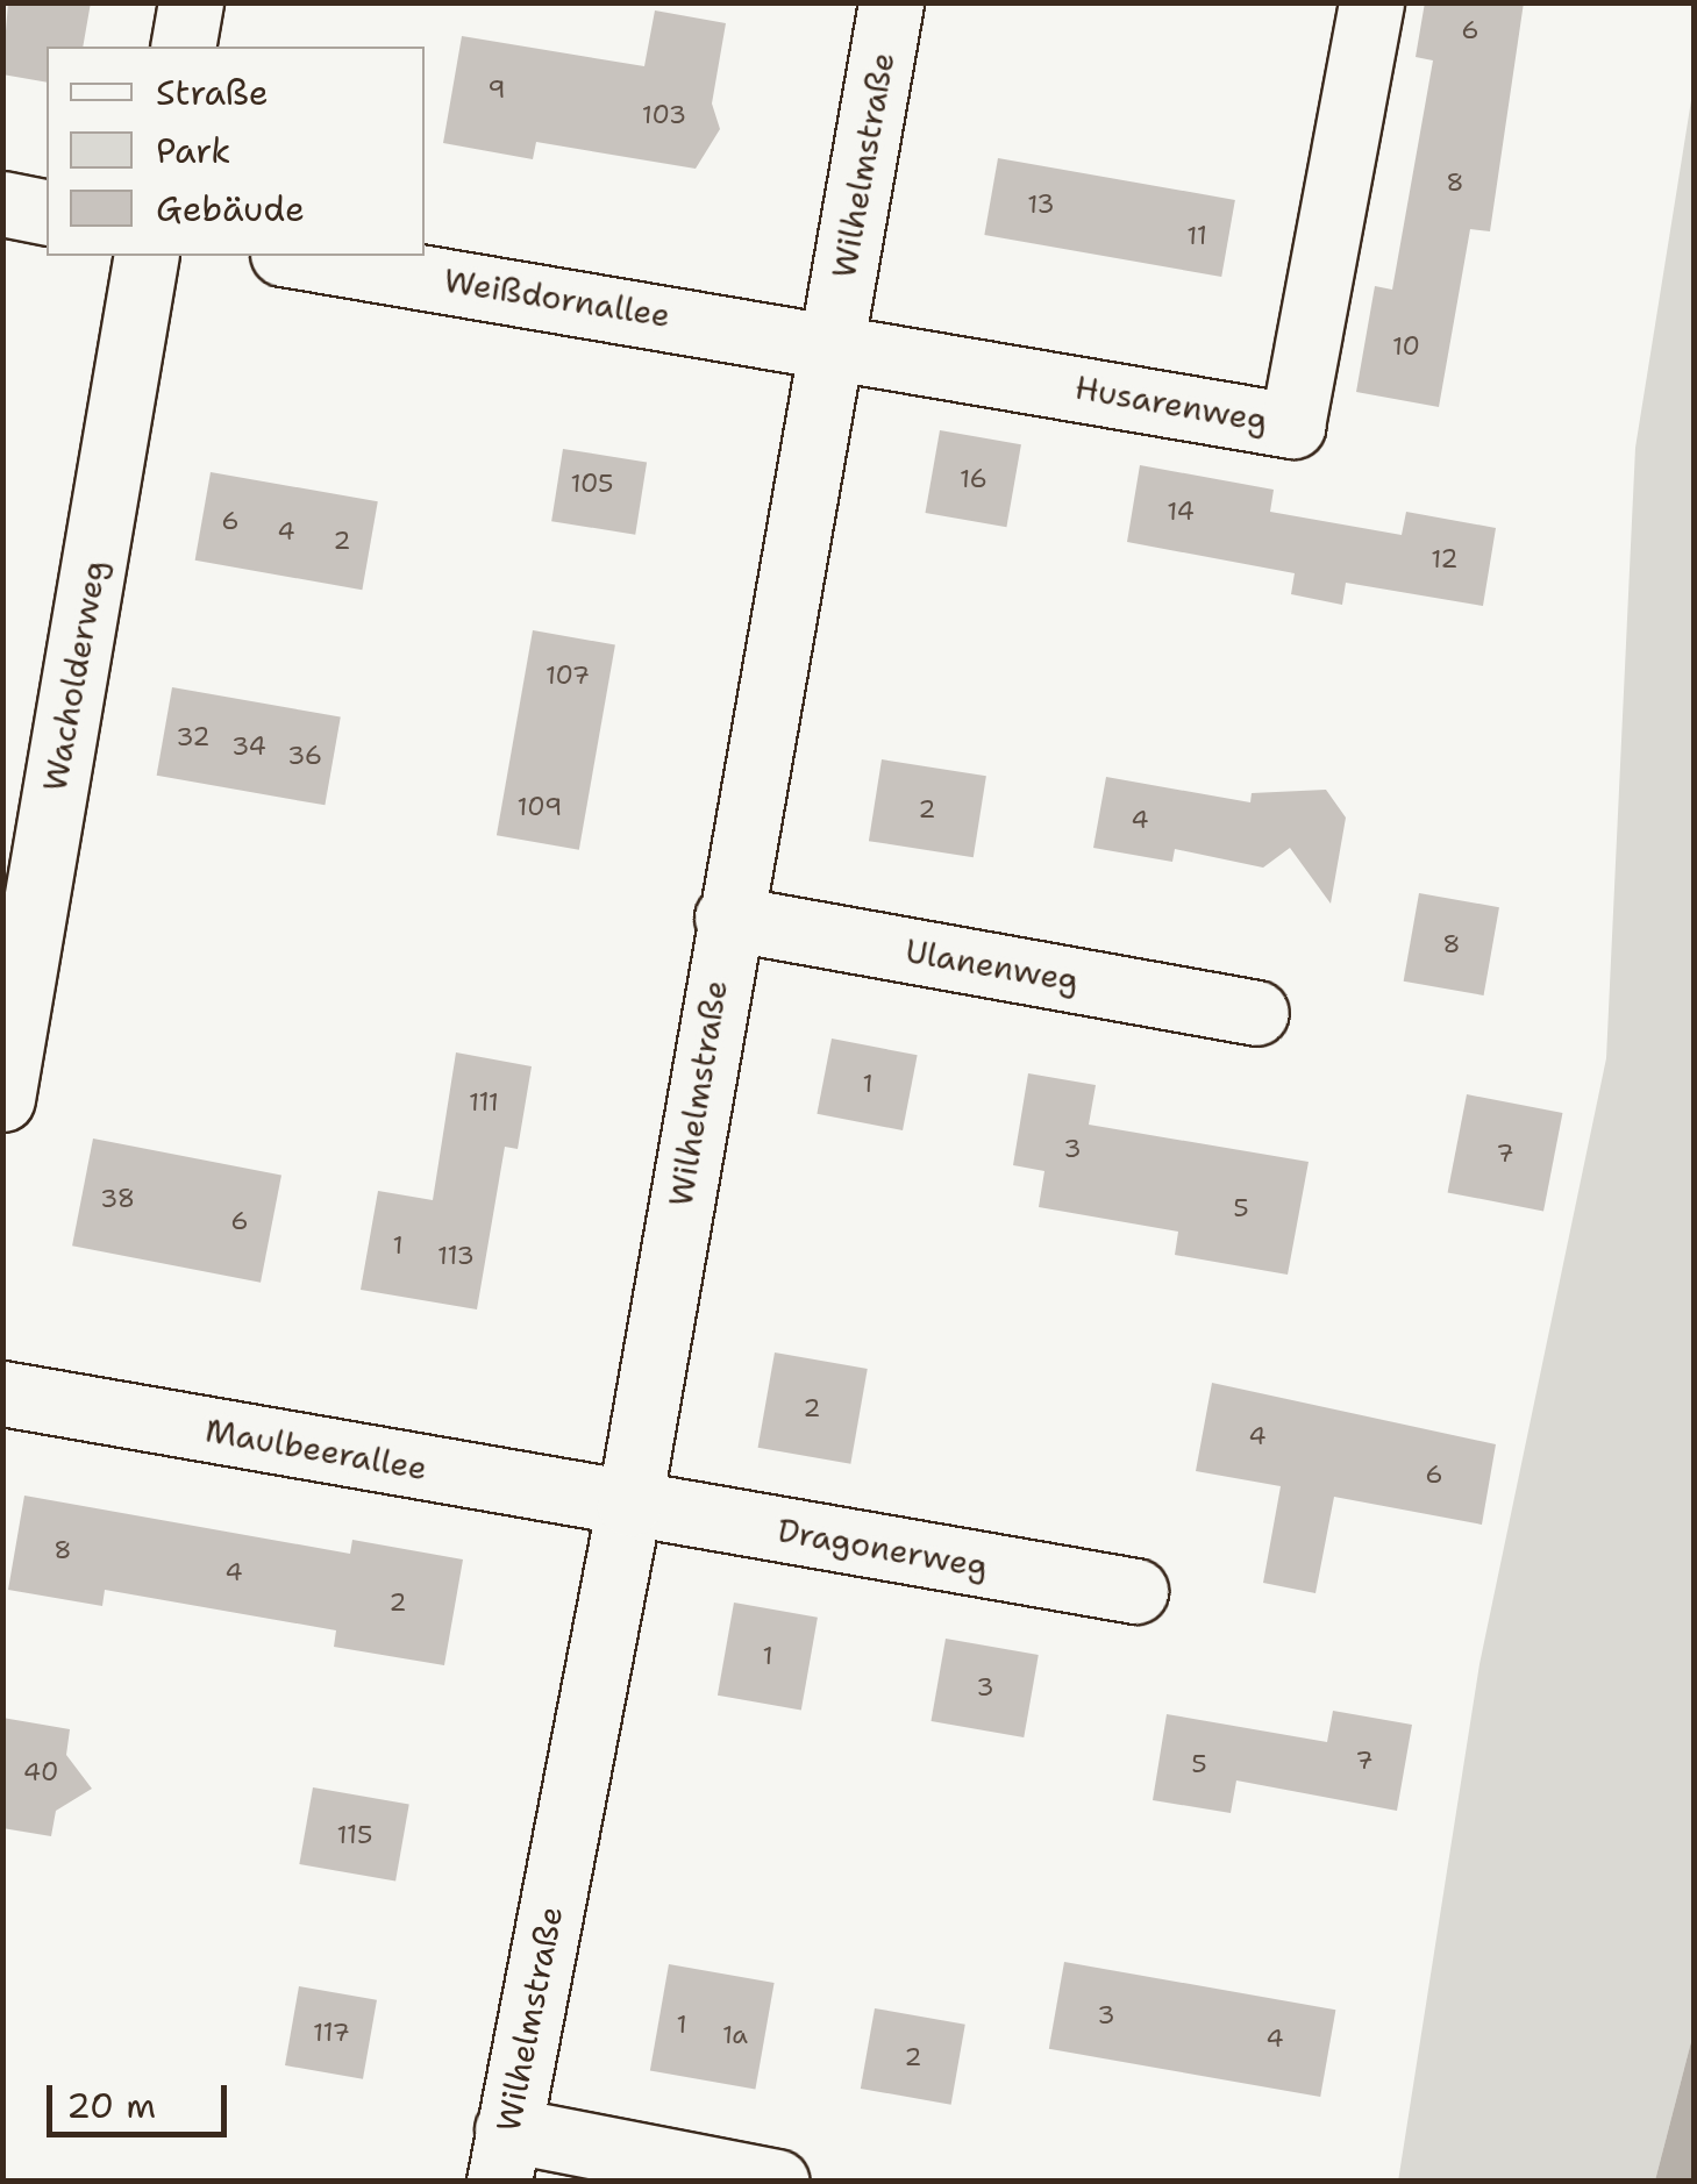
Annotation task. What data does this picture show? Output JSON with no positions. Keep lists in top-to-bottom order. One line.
{"streets":{"street":["Wilhelmstraße","Weißdornallee","Husarenweg","Wacholderweg","Ulanenweg","Maulbeerallee","Dragonerweg"]},"crossings":[["Wilhelmstraße","Weißdornallee"],["Wilhelmstraße","Husarenweg"],["Wilhelmstraße","Ulanenweg"],["Wilhelmstraße","Maulbeerallee"],["Wilhelmstraße","Dragonerweg"],["Weißdornallee","Husarenweg"],["Maulbeerallee","Dragonerweg"]],"house_numbers":["6","9","103","8","13","11","10","16","105","14","6","4","2","12","107","32","34","36","109","2","4","8","1","111","3","7","38","5","6","1","113","2","4","6","8","4","2","1","3","7","5","40","115","3","1","117","1a","4","2"],"legend":["Straße","Park","Gebäude"],"scale_bar":"20 m"}
